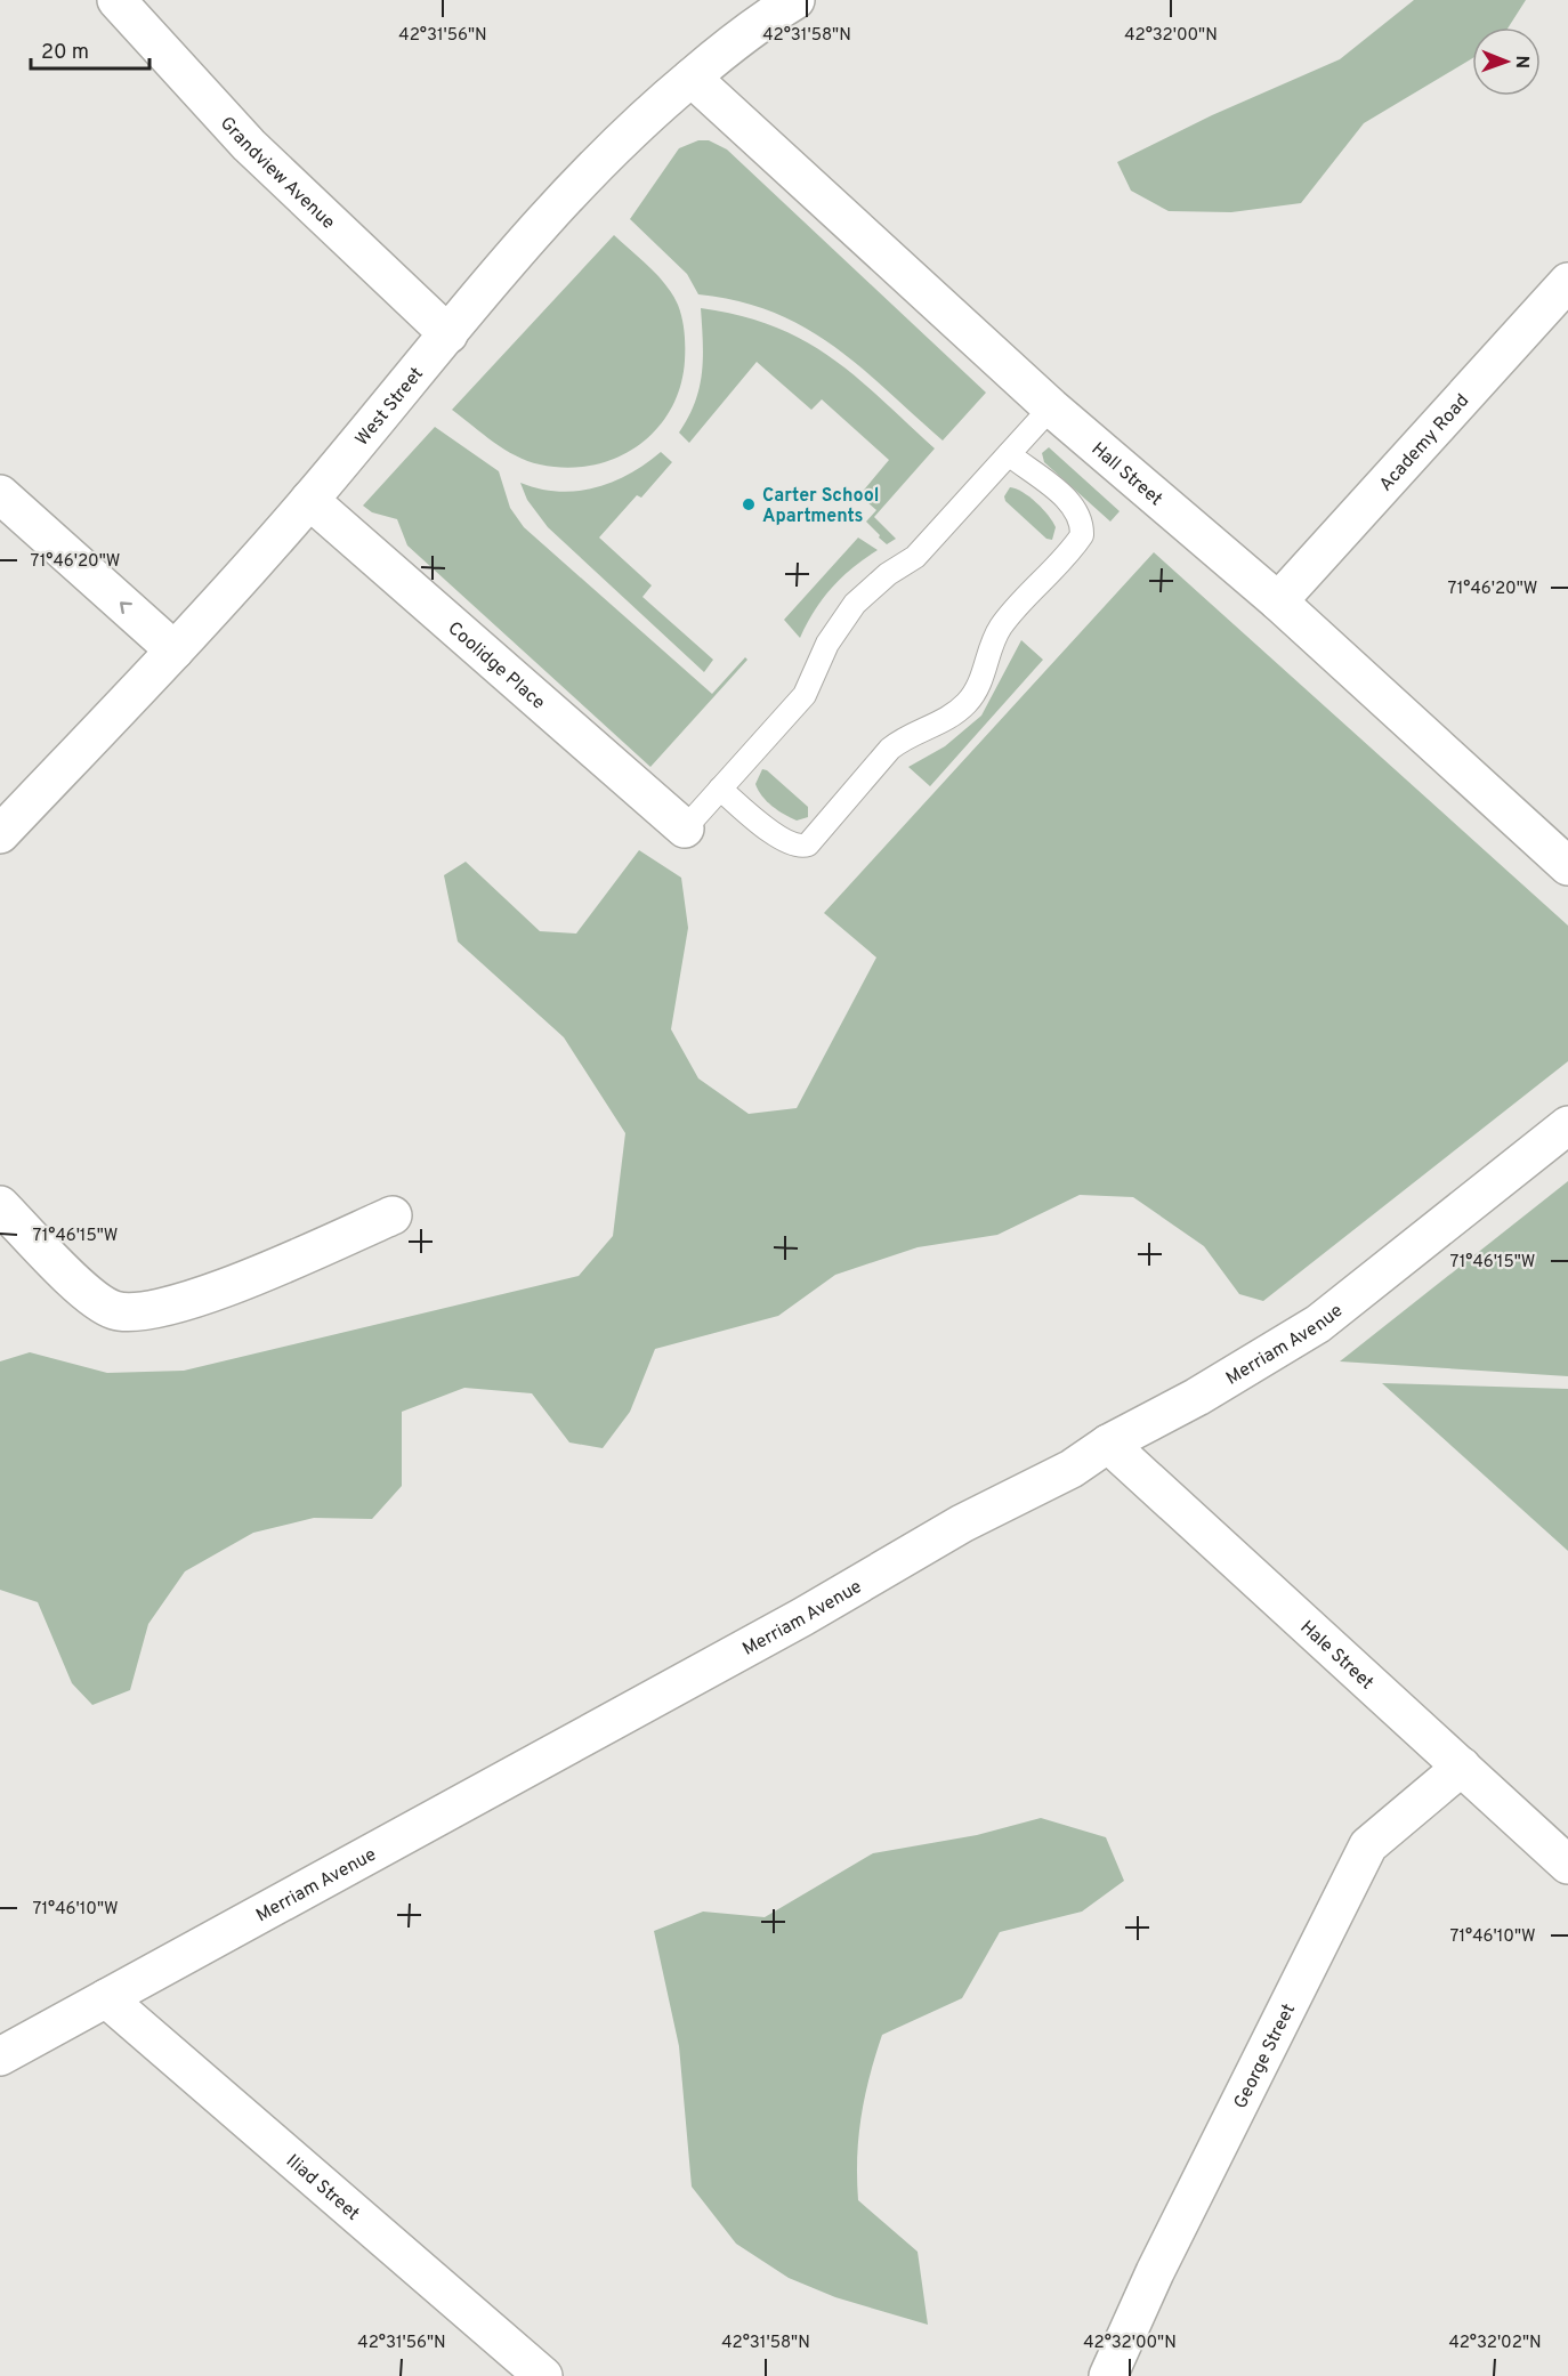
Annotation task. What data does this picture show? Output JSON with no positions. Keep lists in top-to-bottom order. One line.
{"streets":{"street":["Grandview Avenue","West Street","Academy Road","Hall Street","Coolidge Place","Merriam Avenue","Hale Street","George Street","Iliad Street"]},"crossings":[["Grandview Avenue","West Street"],["West Street","Hall Street"],["West Street","Coolidge Place"],["Academy Road","Hall Street"],["Merriam Avenue","Hale Street"],["Merriam Avenue","Iliad Street"],["Hale Street","George Street"]],"places":["Carter School Apartments"],"scale_bar":"20 m","north":"right","coordinates":["42°31'56\"N","42°31'58\"N","42°32'00\"N","71°46'20\"W","71°46'15\"W","71°46'10\"W","42°32'02\"N"]}
